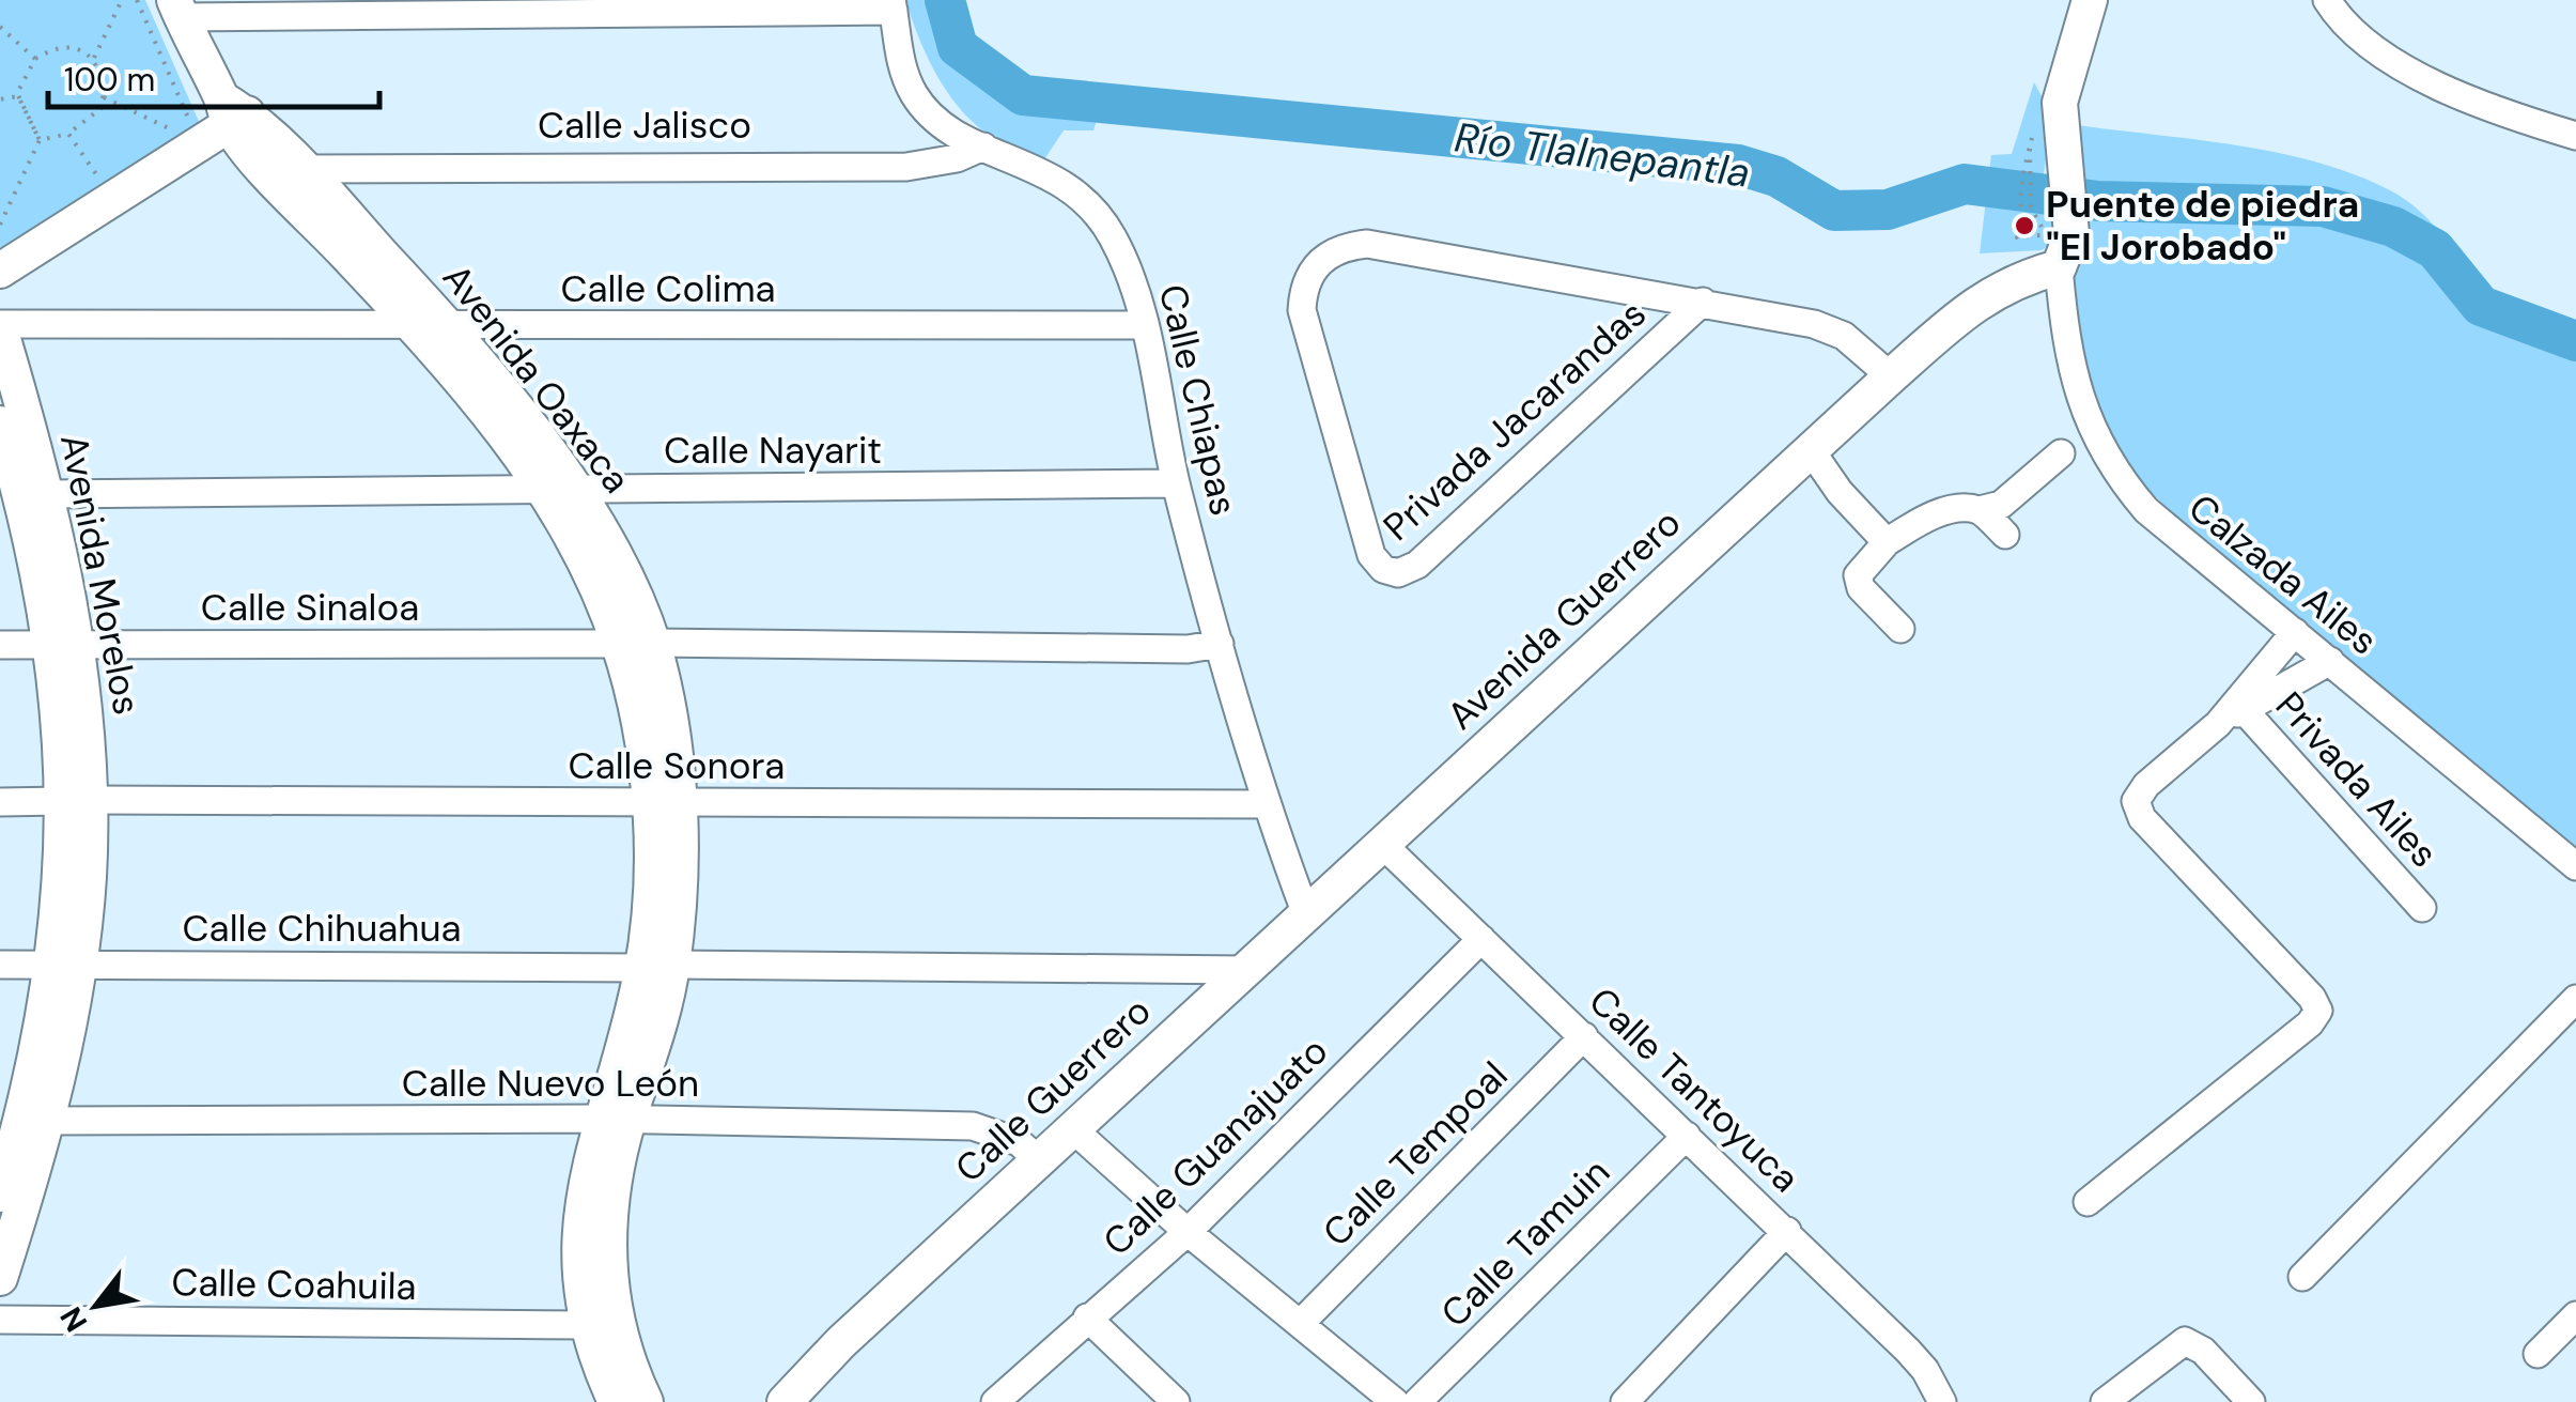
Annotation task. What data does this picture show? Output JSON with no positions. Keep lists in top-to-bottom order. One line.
{"streets":{"street":["Calle Jalisco","Calle Colima","Avenida Oaxaca","Calle Chiapas","Privada Jacarandas","Calle Nayarit","Avenida Morelos","Calzada Ailes","Calle Sinaloa","Avenida Guerrero","Calle Sonora","Privada Ailes","Calle Chihuahua","Calle Nuevo León","Calle Guerrero","Calle Tantoyuca","Calle Guanajuato","Calle Tempoal","Calle Tamuin","Calle Coahuila"]},"crossings":[["Calle Jalisco","Avenida Oaxaca"],["Calle Jalisco","Calle Chiapas"],["Calle Colima","Avenida Oaxaca"],["Calle Colima","Calle Chiapas"],["Calle Colima","Avenida Morelos"],["Avenida Oaxaca","Calle Nayarit"],["Avenida Oaxaca","Calle Sinaloa"],["Avenida Oaxaca","Calle Sonora"],["Avenida Oaxaca","Calle Chihuahua"],["Avenida Oaxaca","Calle Nuevo León"],["Avenida Oaxaca","Calle Coahuila"],["Calle Chiapas","Calle Nayarit"],["Calle Chiapas","Calle Sinaloa"],["Calle Chiapas","Calle Sonora"],["Calle Chiapas","Calle Guerrero"],["Privada Jacarandas","Avenida Guerrero"],["Calle Nayarit","Avenida Morelos"],["Avenida Morelos","Calle Sinaloa"],["Avenida Morelos","Calle Sonora"],["Avenida Morelos","Calle Chihuahua"],["Avenida Morelos","Calle Nuevo León"],["Calzada Ailes","Avenida Guerrero"],["Avenida Guerrero","Calle Guerrero"],["Avenida Guerrero","Calle Tantoyuca"],["Calle Chihuahua","Calle Guerrero"],["Calle Nuevo León","Calle Guerrero"],["Calle Guerrero","Calle Tantoyuca"],["Calle Tantoyuca","Calle Guanajuato"],["Calle Tantoyuca","Calle Tempoal"],["Calle Tantoyuca","Calle Tamuin"]],"water":["Río Tlalnepantla"],"places":["Puente de piedra \"El Jorobado\""],"scale_bar":"100 m","north":"bottom left"}
